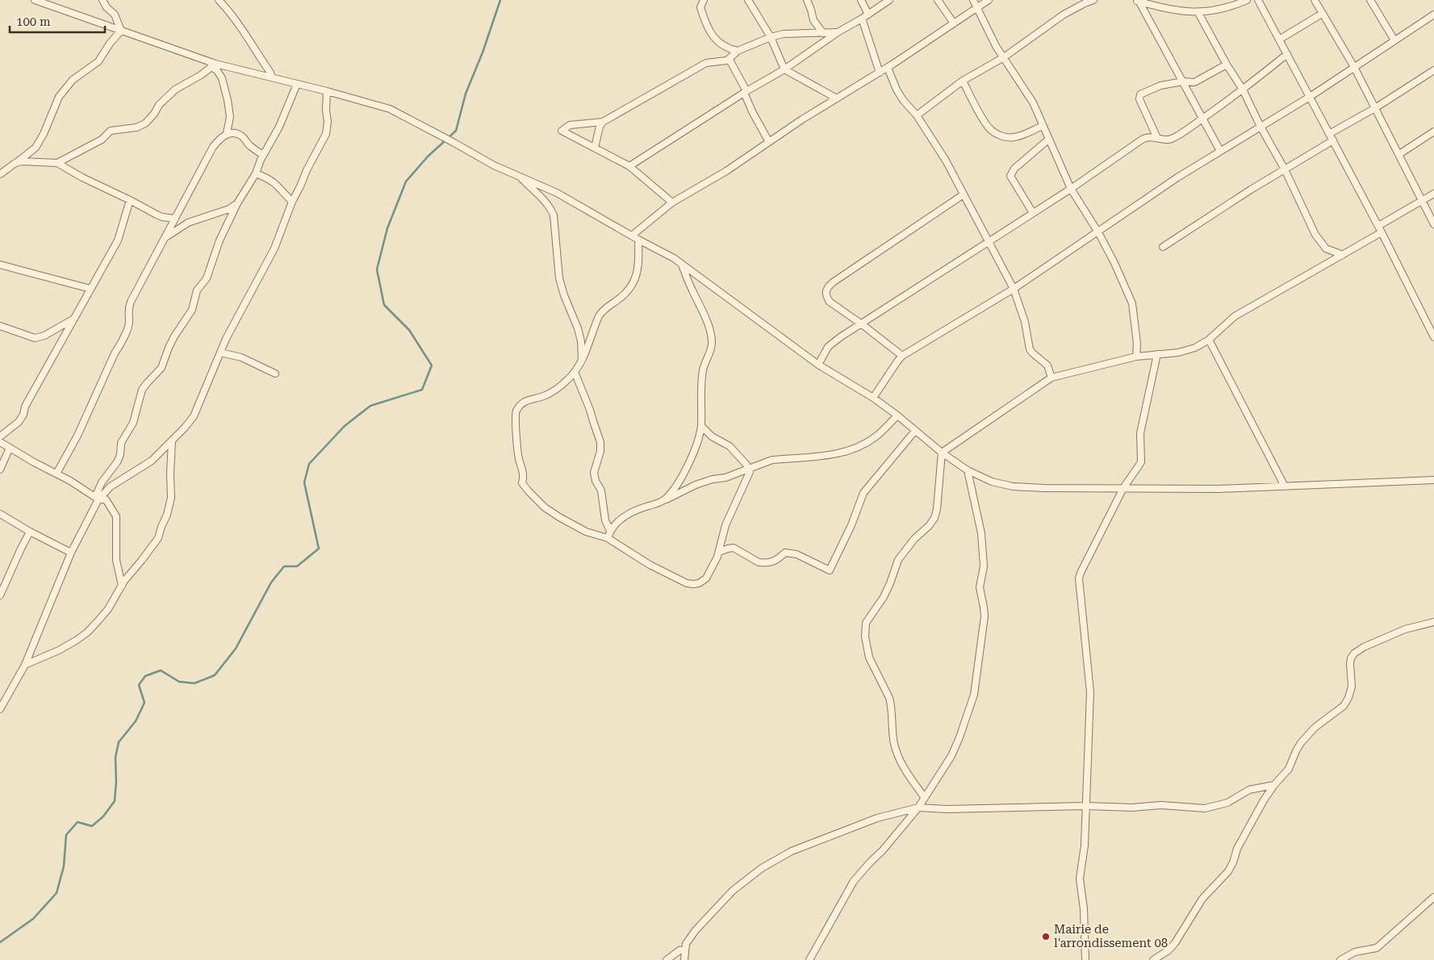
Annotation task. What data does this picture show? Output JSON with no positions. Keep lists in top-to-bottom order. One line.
{"places":["Mairie de l'arrondissement 08"],"scale_bar":"100 m"}
